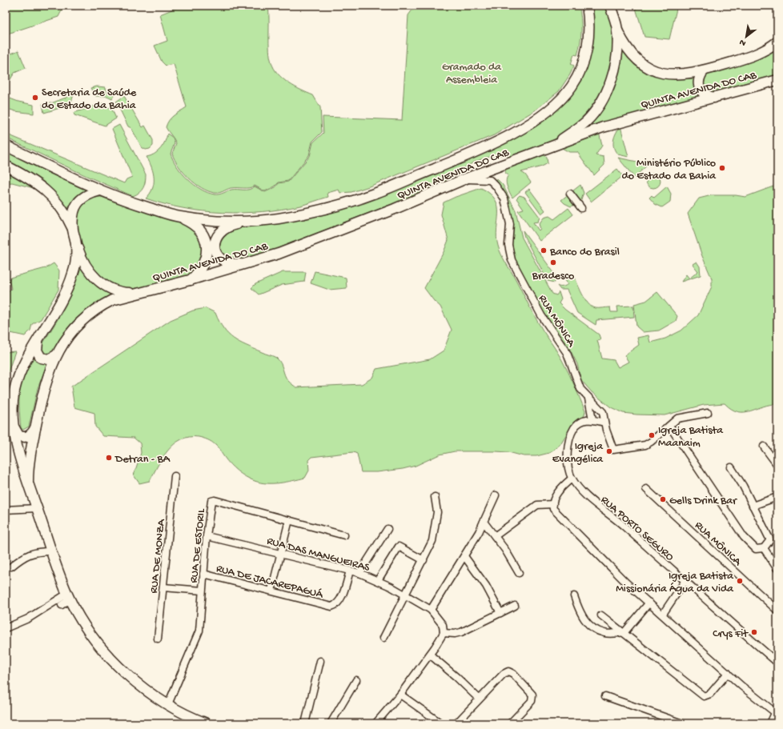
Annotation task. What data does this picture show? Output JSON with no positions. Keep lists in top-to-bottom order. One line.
{"streets":{"main road":["QUINTA AVENIDA DO CAB"],"street":["RUA MÔNICA","RUA PORTO SEGURO","RUA DE ESTORIL","RUA DAS MANGUEIRAS","RUA DE MONZA","RUA DE JACAREPAGUÁ"]},"crossings":[["QUINTA AVENIDA DO CAB","RUA MÔNICA"],["RUA DE ESTORIL","RUA DAS MANGUEIRAS"],["RUA DE ESTORIL","RUA DE JACAREPAGUÁ"],["RUA DAS MANGUEIRAS","RUA DE JACAREPAGUÁ"]],"parks":["Gramado da Assembleia"],"places":["Secretaria de Saúde do Estado da Bahia","Ministério Público do Estado da Bahia","Banco do Brasil","Bradesco","Igreja Batista Maanaim","Igreja Evangélica","Detran - BA","Gells Drink Bar","Igreja Batista Missionária Água da Vida","Crys Fit"],"north":"bottom left"}
